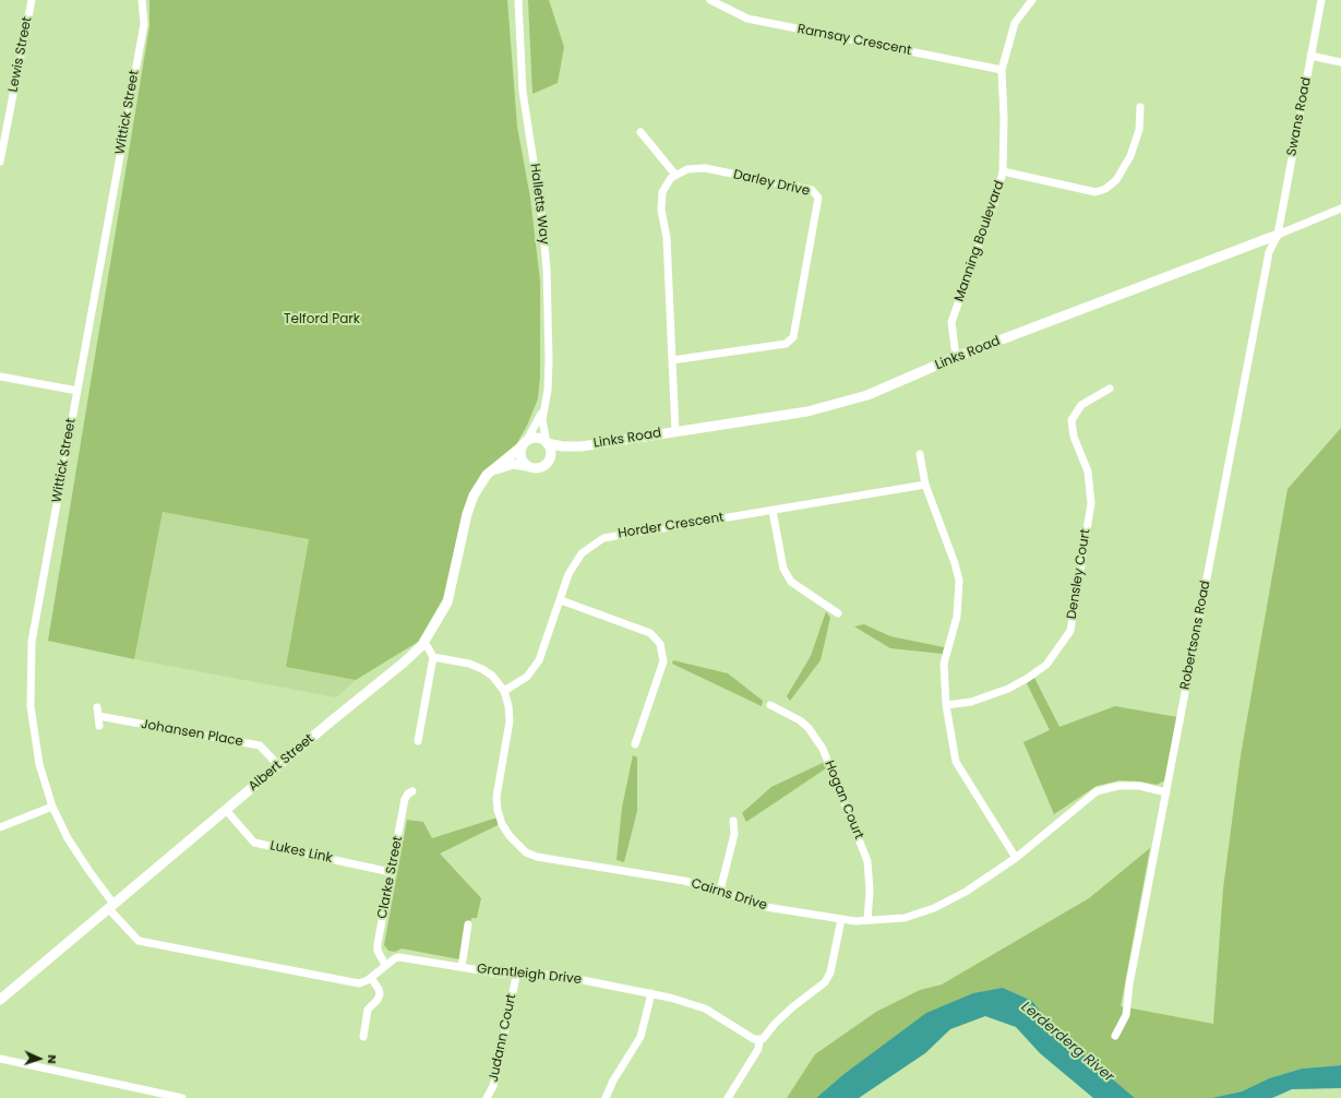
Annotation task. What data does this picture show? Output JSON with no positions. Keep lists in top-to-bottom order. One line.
{"streets":{"street":["Ramsay Crescent","Lewis Street","Wittick Street","Swans Road","Darley Drive","Halletts Way","Manning Boulevard","Links Road","Horder Crescent","Densley Court","Robertsons Road","Johansen Place","Albert Street","Hogan Court","Lukes Link","Clarke Street","Cairns Drive","Grantleigh Drive","Judann Court"]},"crossings":[["Ramsay Crescent","Manning Boulevard"],["Wittick Street","Albert Street"],["Swans Road","Links Road"],["Swans Road","Robertsons Road"],["Halletts Way","Links Road"],["Halletts Way","Albert Street"],["Manning Boulevard","Links Road"],["Links Road","Robertsons Road"],["Links Road","Albert Street"],["Horder Crescent","Cairns Drive"],["Robertsons Road","Cairns Drive"],["Johansen Place","Albert Street"],["Albert Street","Lukes Link"],["Hogan Court","Cairns Drive"],["Lukes Link","Clarke Street"],["Clarke Street","Grantleigh Drive"],["Grantleigh Drive","Judann Court"]],"water":["Lerderderg River"],"parks":["Telford Park"],"north":"right"}
